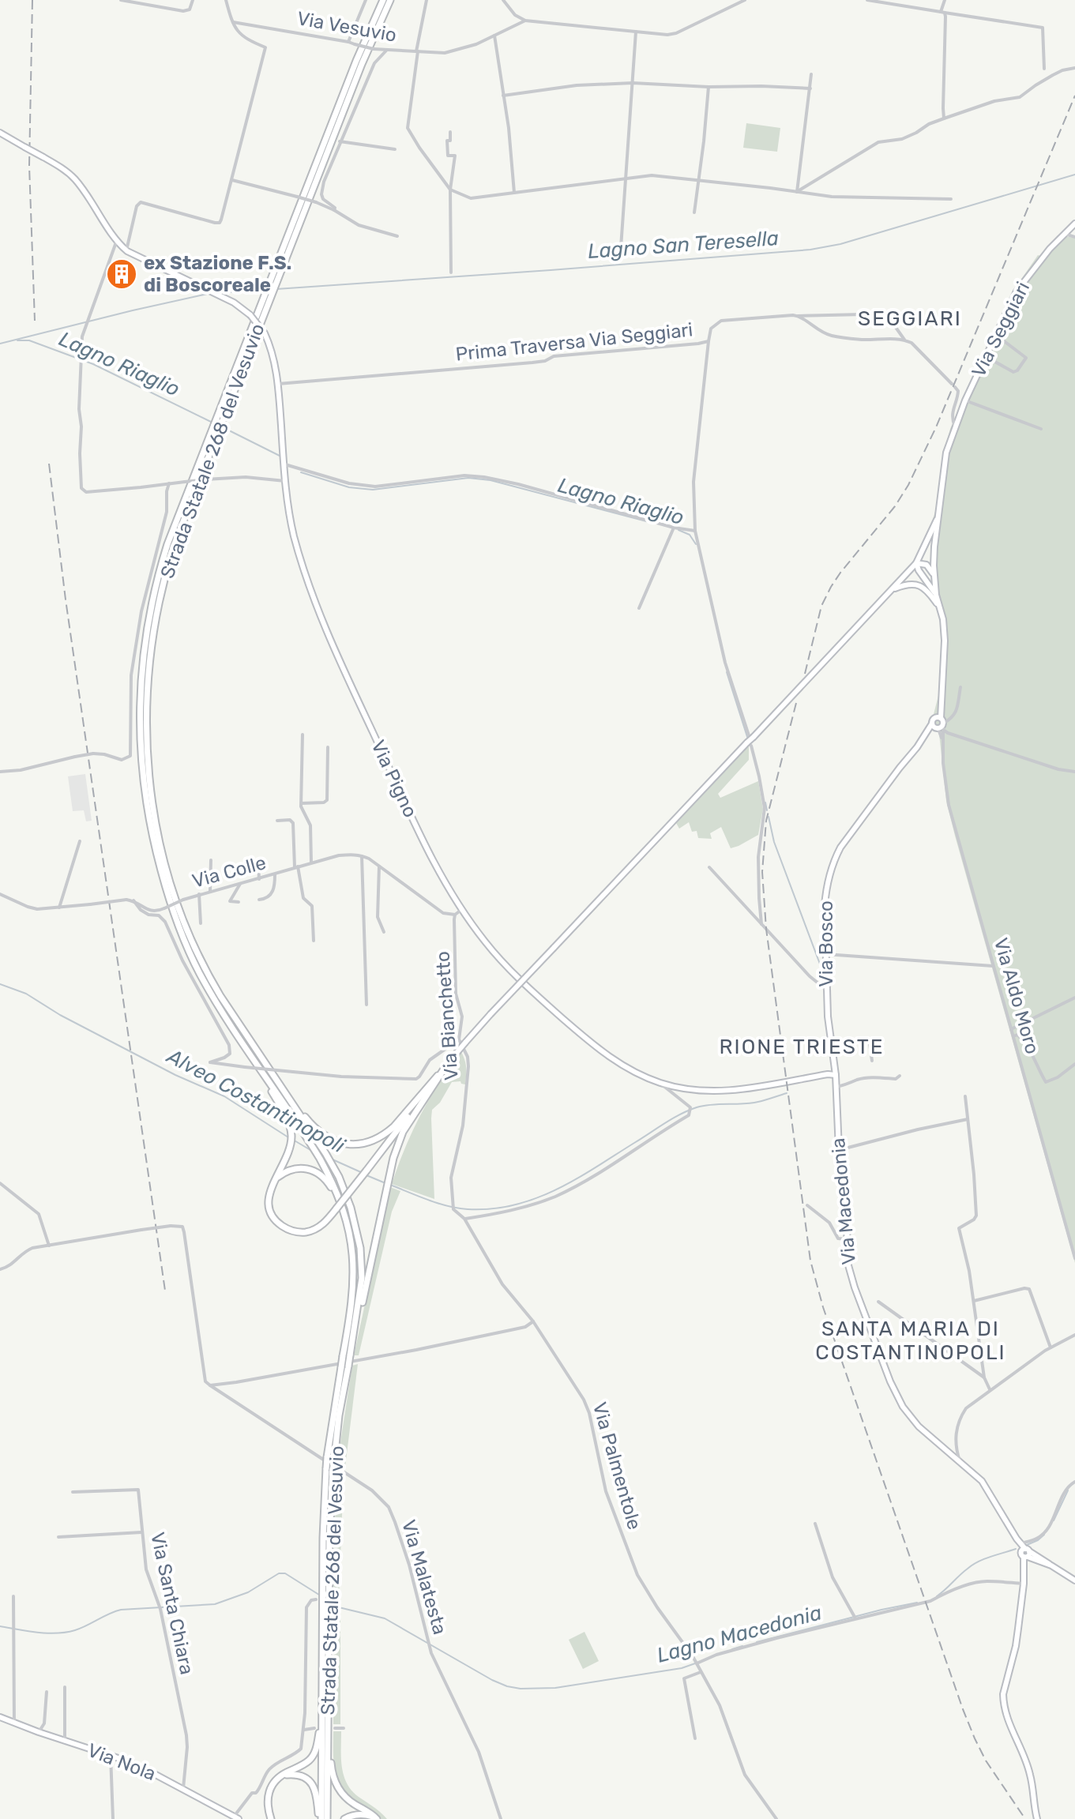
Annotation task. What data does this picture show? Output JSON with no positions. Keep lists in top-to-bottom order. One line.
{"streets":{"highway":["Strada Statale 268 del Vesuvio"],"main road":["Via Seggiari","Via Pigno","Via Bosco","Via Macedonia","Via Nola"],"street":["Via Vesuvio","Prima Traversa Via Seggiari","Via Colle","Via Aldo Moro","Via Bianchetto","Via Palmentole","Via Malatesta","Via Santa Chiara"]},"crossings":[["Via Seggiari","Via Bosco"],["Prima Traversa Via Seggiari","Via Pigno"],["Via Pigno","Via Bosco"],["Via Pigno","Via Macedonia"],["Via Bosco","Via Aldo Moro"],["Via Bosco","Via Macedonia"],["Via Bianchetto","Via Palmentole"],["Via Santa Chiara","Via Nola"]],"districts":["SEGGIARI","RIONE TRIESTE","SANTA MARIA DI COSTANTINOPOLI"],"water":["Lagno San Teresella","Lagno Riaglio","Alveo Costantinopoli","Lagno Macedonia"],"places":{"building":["ex Stazione F.S. di Boscoreale"]}}
